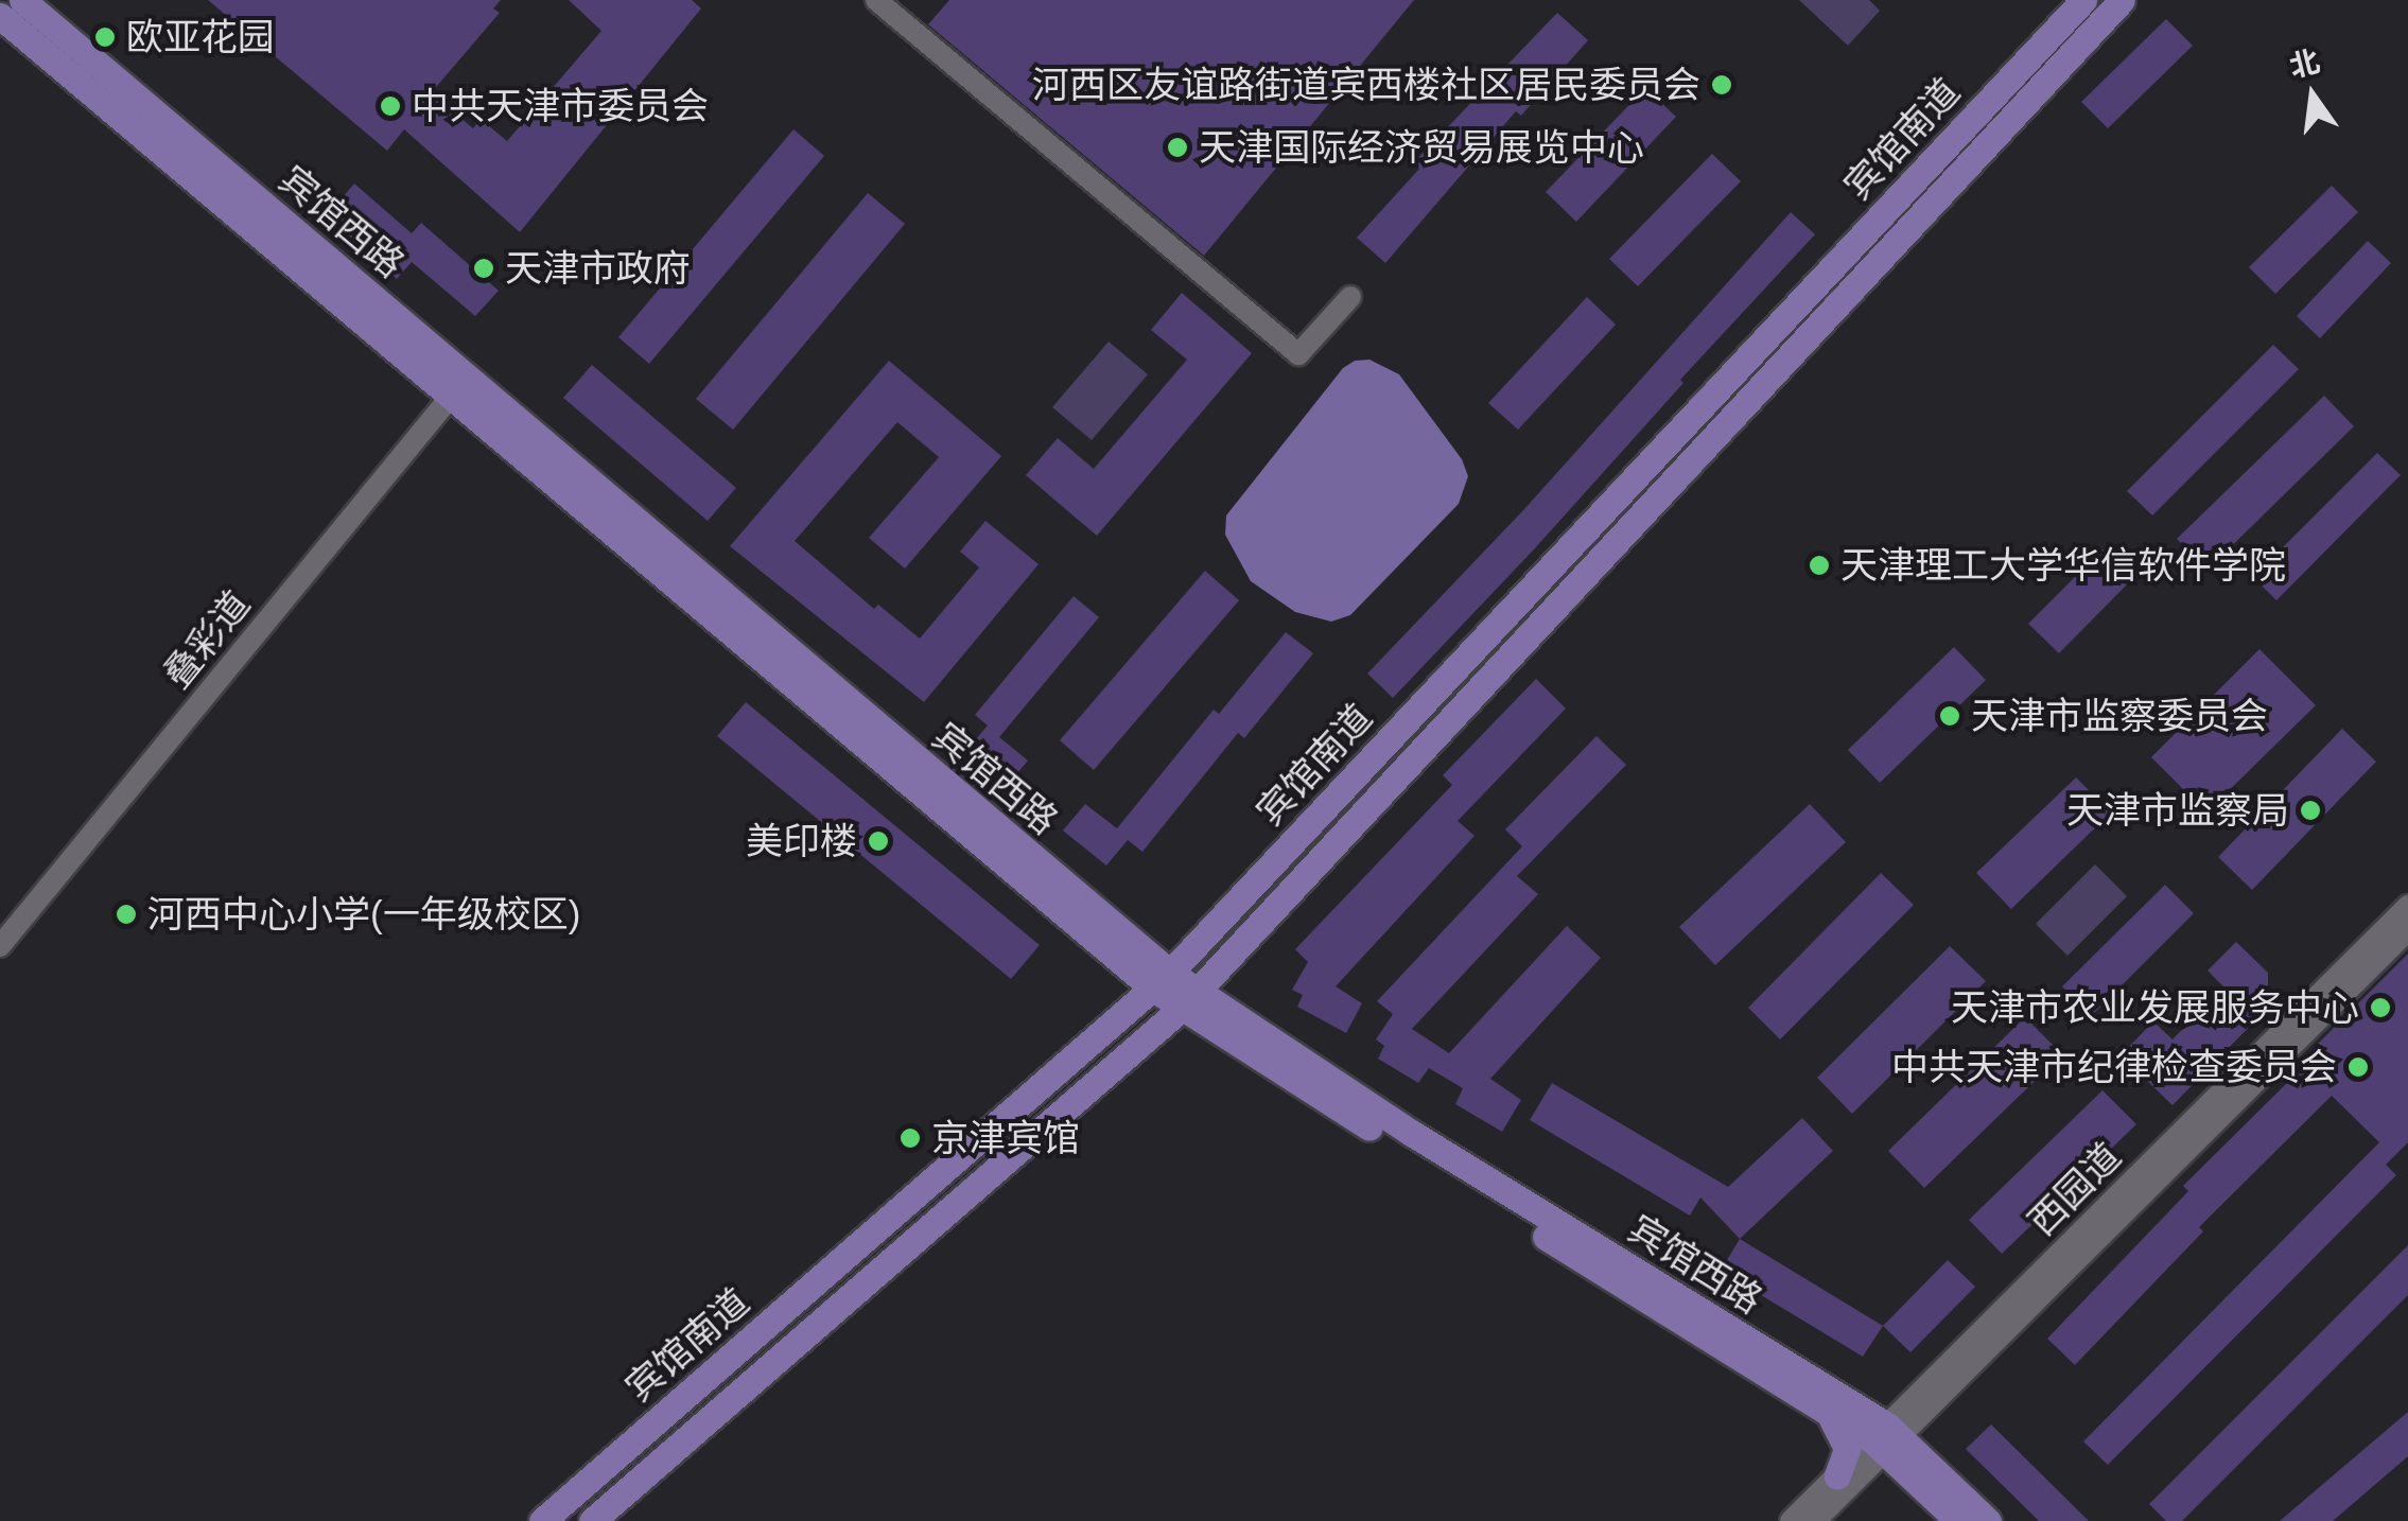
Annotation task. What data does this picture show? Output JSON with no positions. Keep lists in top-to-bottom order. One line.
{"streets":{"main road":["宾馆南道","宾馆西路"],"street":["叠彩道","西园道"]},"crossings":[["宾馆南道","宾馆西路"],["宾馆西路","叠彩道"],["宾馆西路","西园道"]],"places":["欧亚花园","河西区友谊路街道宾西楼社区居民委员会","中共天津市委员会","天津国际经济贸易展览中心","天津市政府","天津理工大学华信软件学院","天津市监察委员会","天津市监察局","美印楼","河西中心小学(一年级校区)","天津市农业发展服务中心","中共天津市纪律检查委员会","京津宾馆"],"north":"top"}
